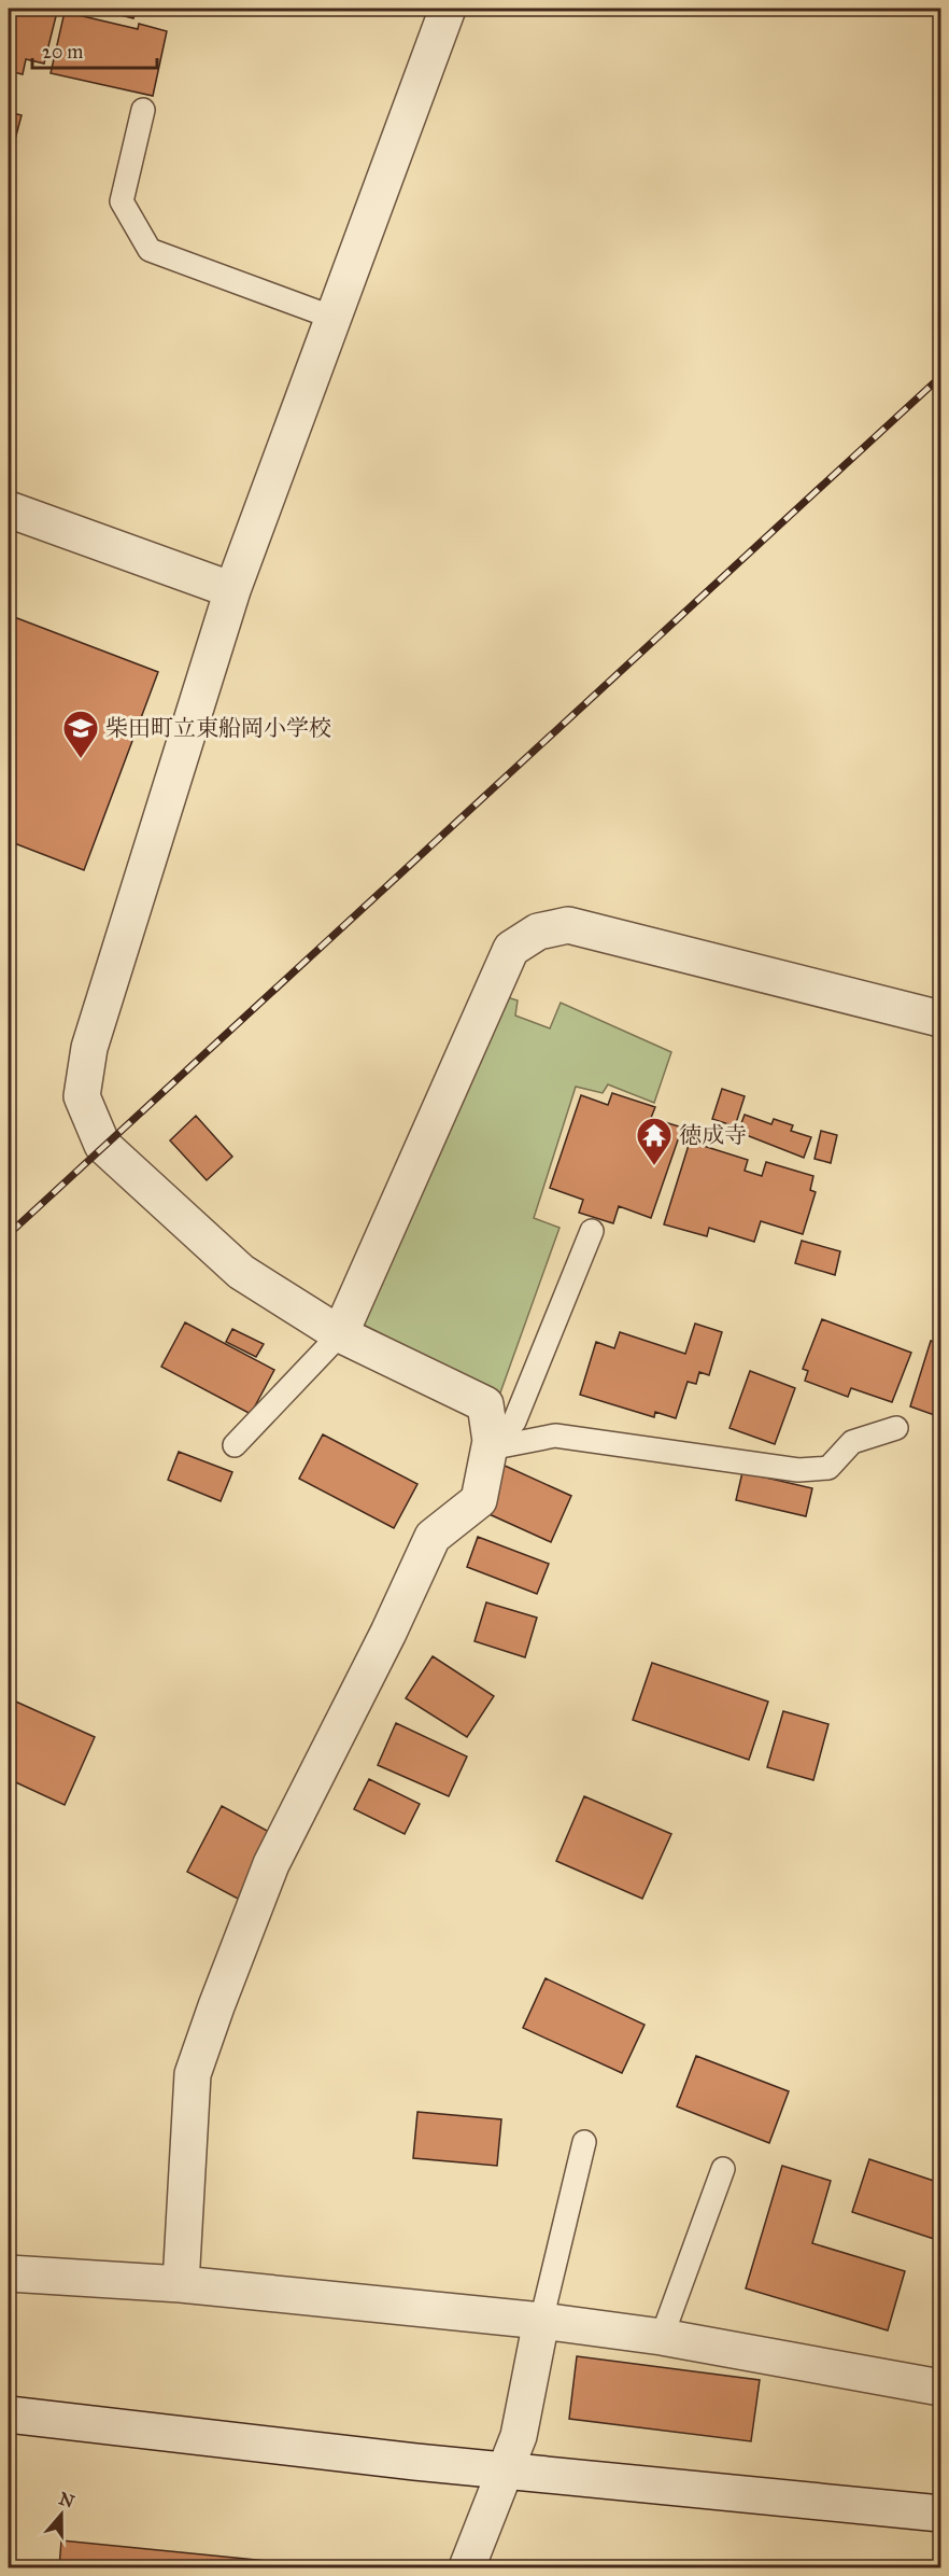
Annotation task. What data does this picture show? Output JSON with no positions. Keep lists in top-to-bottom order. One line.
{"places":{"school or university":["柴田町立東船岡小学校"],"temple":["徳成寺"]},"scale_bar":"20 m","north":"top"}
